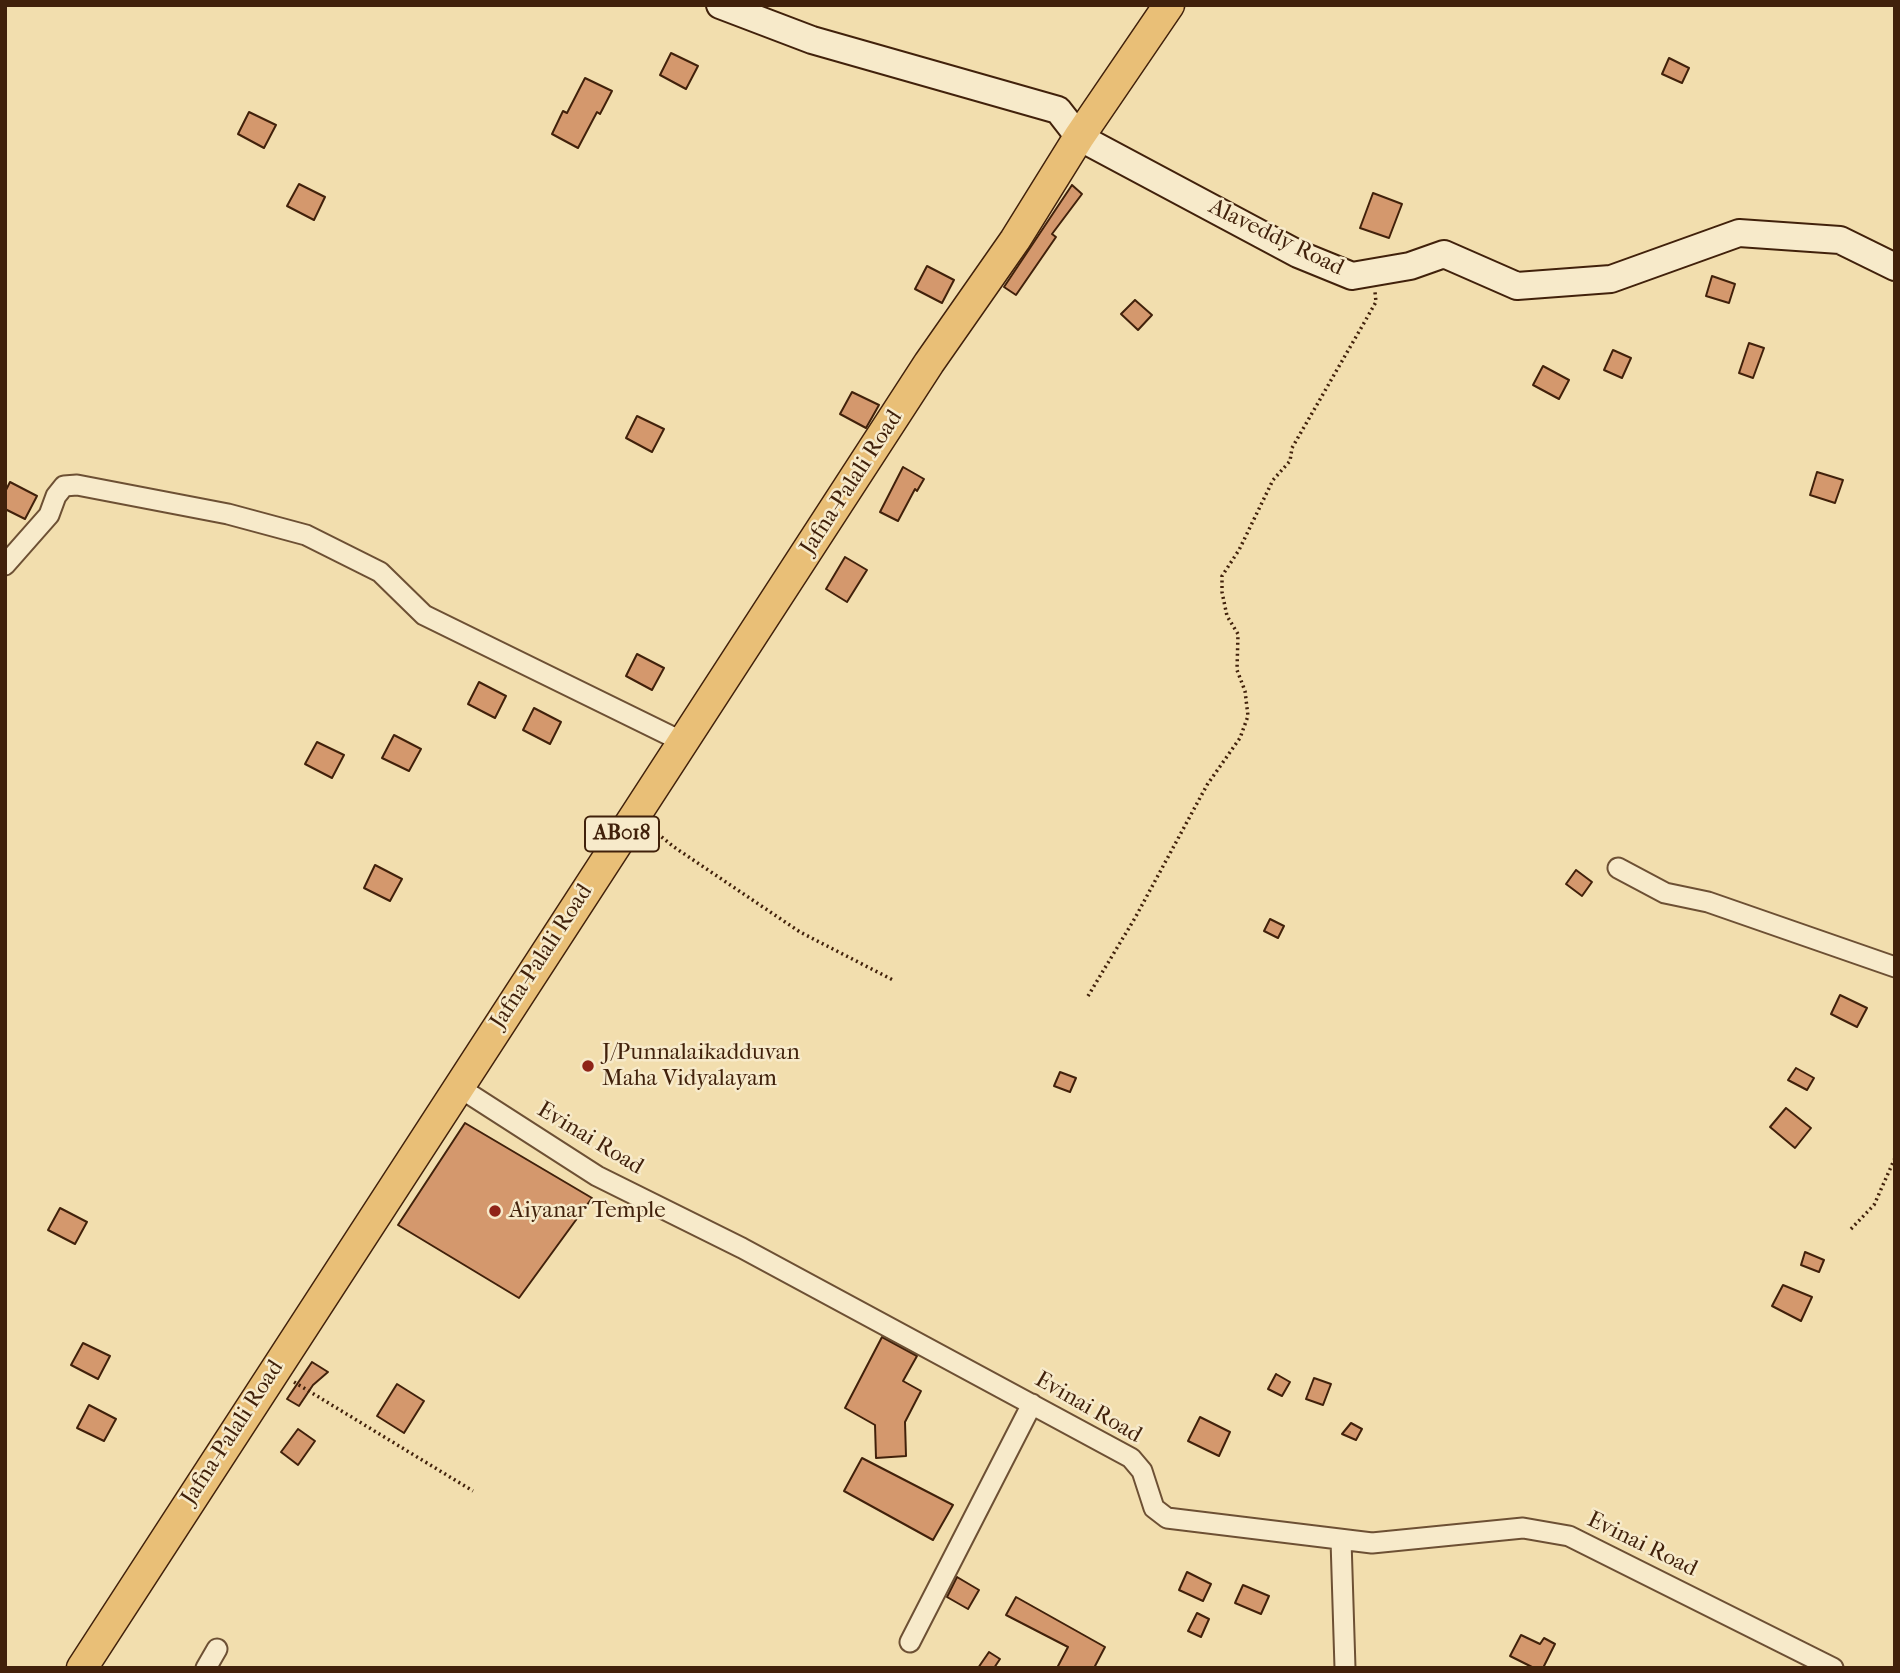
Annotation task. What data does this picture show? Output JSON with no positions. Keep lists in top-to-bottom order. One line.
{"streets":{"main road":["Jafna-Palali Road","AB018"],"street":["Alaveddy Road","Evinai Road"]},"crossings":[["Alaveddy Road","Jafna-Palali Road"],["Jafna-Palali Road","Evinai Road"]],"places":["J/Punnalaikadduvan Maha Vidyalayam","Aiyanar Temple"]}
